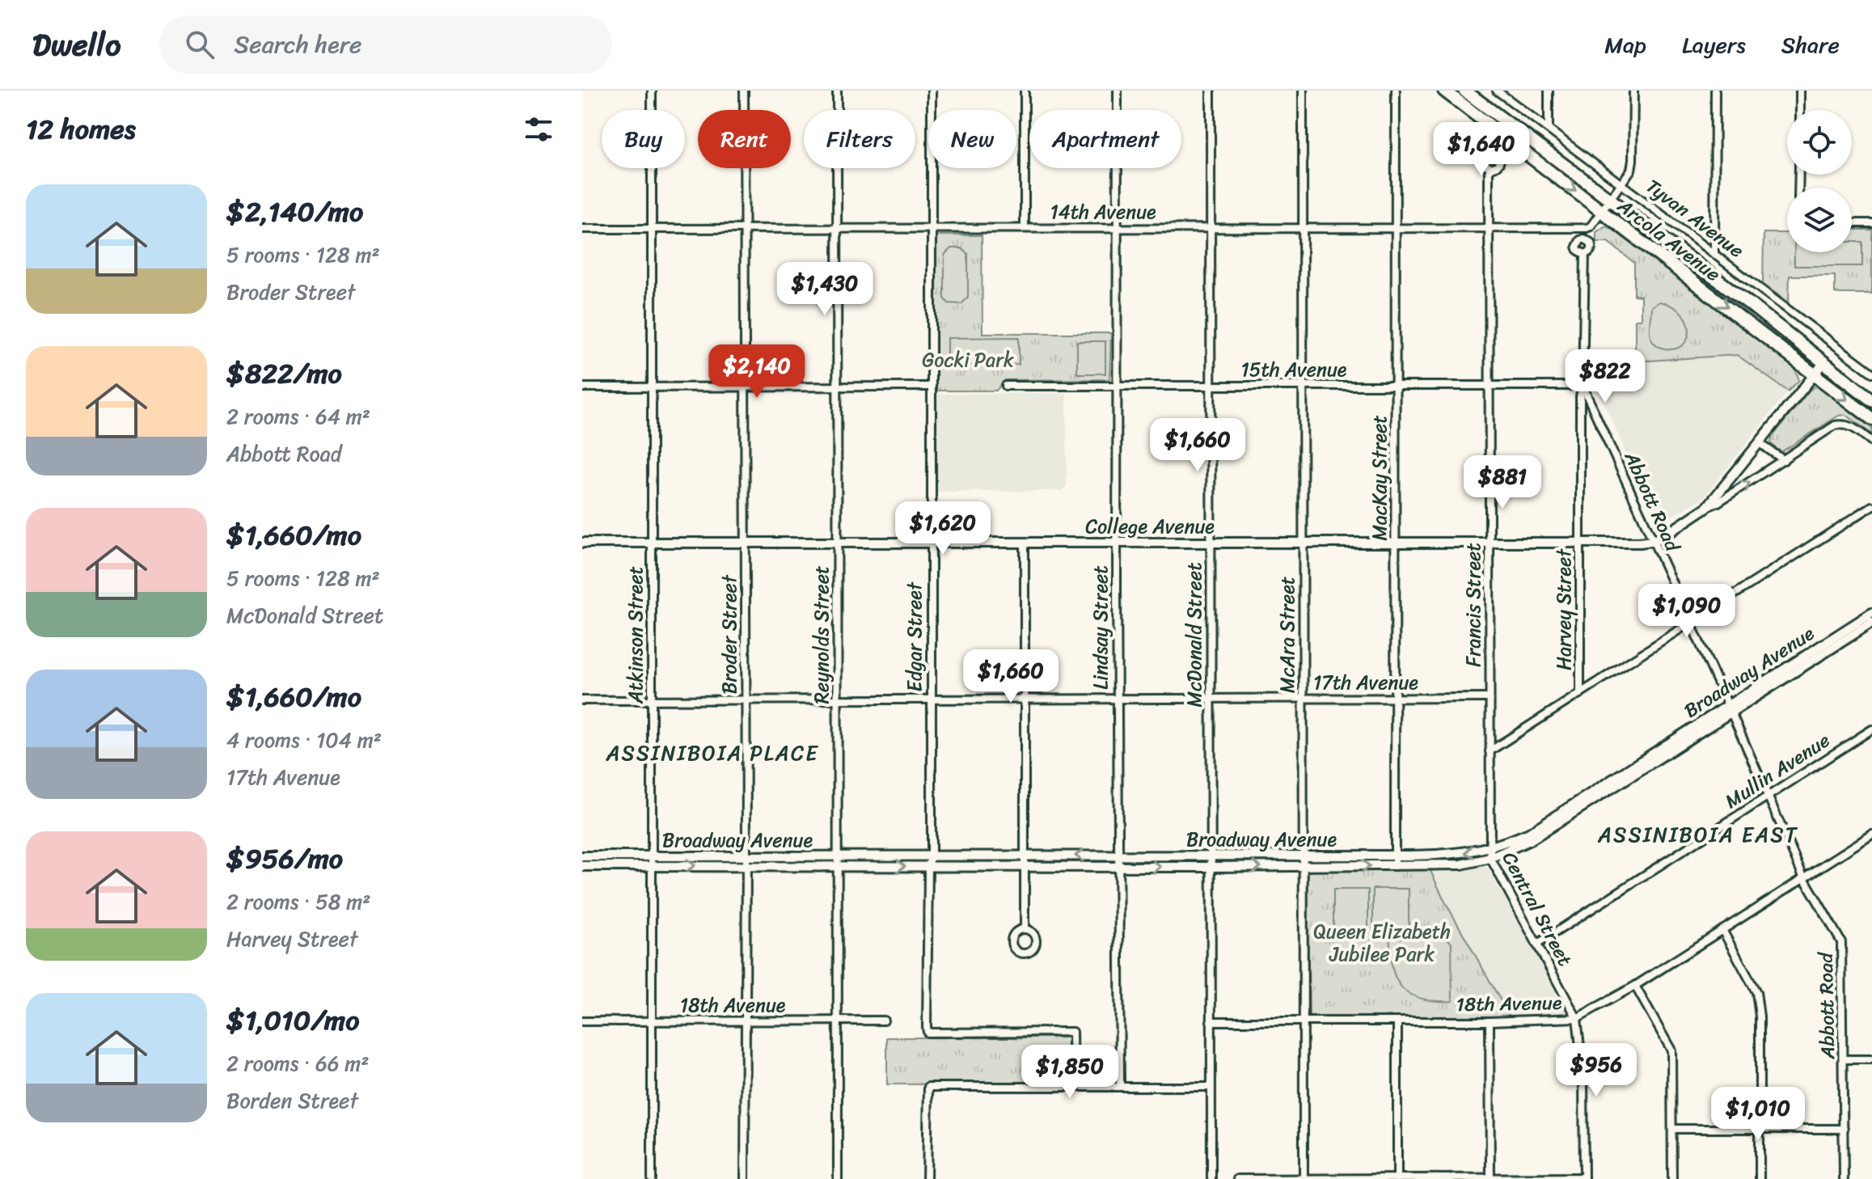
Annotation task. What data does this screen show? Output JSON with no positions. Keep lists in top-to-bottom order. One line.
{"streets":{"main road":["Arcola Avenue"],"street":["14th Avenue","Tyvan Avenue","15th Avenue","MacKay Street","Abbott Road","College Avenue","Francis Street","Harvey Street","Lindsay Street","Atkinson Street","Broder Street","Reynolds Street","McDonald Street","McAra Street","Edgar Street","Broadway Avenue","17th Avenue","Mullin Avenue","Central Street","18th Avenue"]},"crossings":[["14th Avenue","Tyvan Avenue"],["14th Avenue","Arcola Avenue"],["14th Avenue","MacKay Street"],["14th Avenue","Francis Street"],["14th Avenue","Lindsay Street"],["14th Avenue","Atkinson Street"],["14th Avenue","Broder Street"],["14th Avenue","Reynolds Street"],["14th Avenue","McDonald Street"],["14th Avenue","McAra Street"],["14th Avenue","Edgar Street"],["Arcola Avenue","College Avenue"],["15th Avenue","MacKay Street"],["15th Avenue","Abbott Road"],["15th Avenue","Francis Street"],["15th Avenue","Harvey Street"],["15th Avenue","Lindsay Street"],["15th Avenue","McDonald Street"],["15th Avenue","McAra Street"],["MacKay Street","College Avenue"],["MacKay Street","Broadway Avenue"],["MacKay Street","17th Avenue"],["Abbott Road","College Avenue"],["Abbott Road","Harvey Street"],["Abbott Road","Broadway Avenue"],["Abbott Road","Mullin Avenue"],["Abbott Road","18th Avenue"],["College Avenue","Francis Street"],["College Avenue","Harvey Street"],["College Avenue","Lindsay Street"],["College Avenue","Atkinson Street"],["College Avenue","Broder Street"],["College Avenue","Reynolds Street"],["College Avenue","McDonald Street"],["College Avenue","McAra Street"],["College Avenue","Edgar Street"],["Francis Street","Broadway Avenue"],["Francis Street","17th Avenue"],["Francis Street","Central Street"],["Lindsay Street","Broadway Avenue"],["Lindsay Street","17th Avenue"],["Atkinson Street","Broadway Avenue"],["Atkinson Street","17th Avenue"],["Atkinson Street","18th Avenue"],["Broder Street","Broadway Avenue"],["Broder Street","17th Avenue"],["Broder Street","18th Avenue"],["Reynolds Street","Broadway Avenue"],["Reynolds Street","17th Avenue"],["Reynolds Street","18th Avenue"],["McDonald Street","Broadway Avenue"],["McDonald Street","17th Avenue"],["McDonald Street","18th Avenue"],["McAra Street","Broadway Avenue"],["McAra Street","17th Avenue"],["McAra Street","18th Avenue"],["Edgar Street","Broadway Avenue"],["Edgar Street","17th Avenue"],["Broadway Avenue","Central Street"],["Mullin Avenue","Central Street"],["Central Street","18th Avenue"]],"districts":["ASSINIBOIA PLACE","ASSINIBOIA EAST"],"parks":["Gocki Park","Queen Elizabeth Jubilee Park"],"page":{"header":"Dwello","search":"Search here","nav":["Map","Layers","Share"],"heading":"12 homes","chip":["Buy","Rent","Filters","New","Apartment"],"price":["$1,640","$1,430","$2,140","$822","$1,660","$881","$1,620","$1,090","$1,660","$956","$1,850","$1,010"],"list":[{"name":"$2,140/mo","note":"5 rooms · 128 m² · Broder Street"},{"name":"$822/mo","note":"2 rooms · 64 m² · Abbott Road"},{"name":"$1,660/mo","note":"5 rooms · 128 m² · McDonald Street"},{"name":"$1,660/mo","note":"4 rooms · 104 m² · 17th Avenue"},{"name":"$956/mo","note":"2 rooms · 58 m² · Harvey Street"},{"name":"$1,010/mo","note":"2 rooms · 66 m² · Borden Street"}]}}
